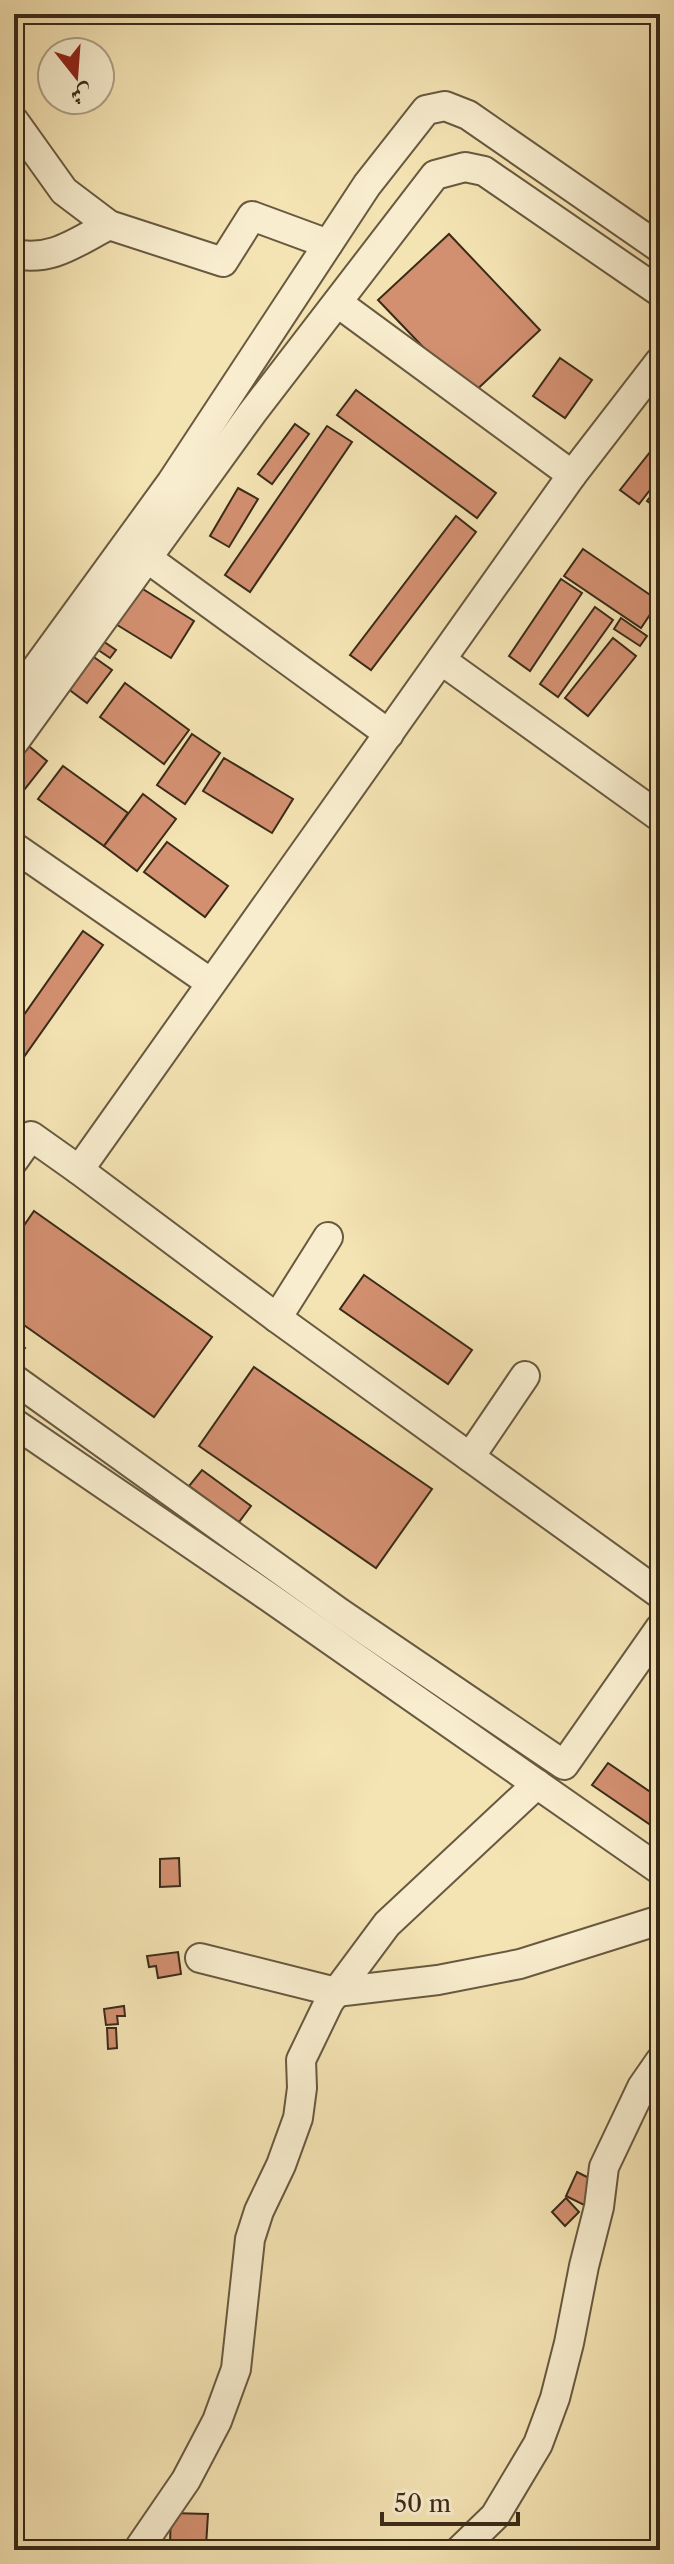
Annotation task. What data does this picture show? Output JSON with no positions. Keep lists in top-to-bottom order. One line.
{"scale_bar":"50 m","north":"bottom"}
